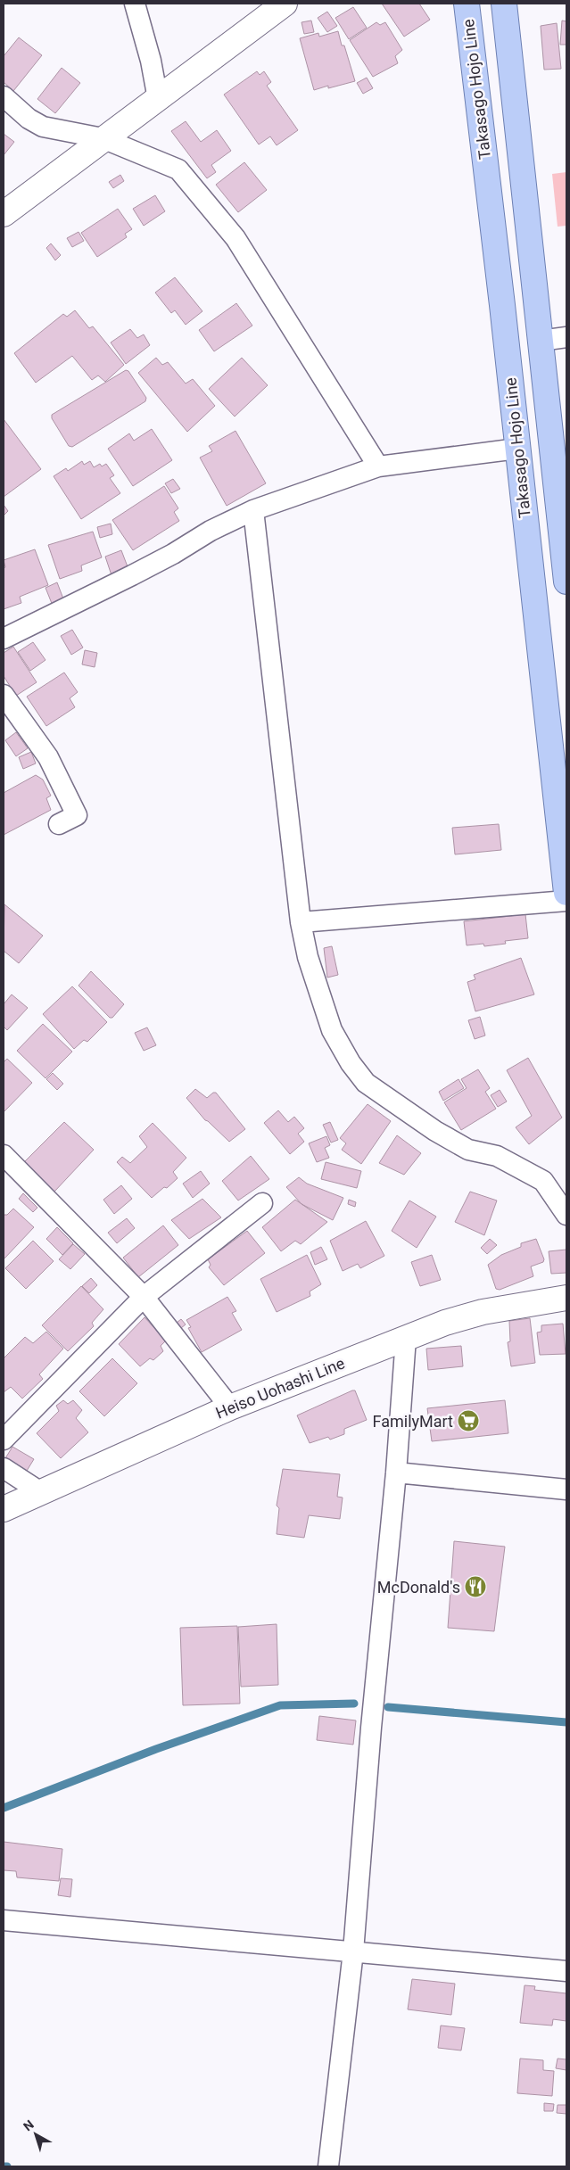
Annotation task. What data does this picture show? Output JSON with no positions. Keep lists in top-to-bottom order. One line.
{"streets":{"main road":["Takasago Hojo Line","Heiso Uohashi Line"]},"places":{"supermarket":["FamilyMart"],"restaurant":["McDonald's"]},"north":"top left"}
